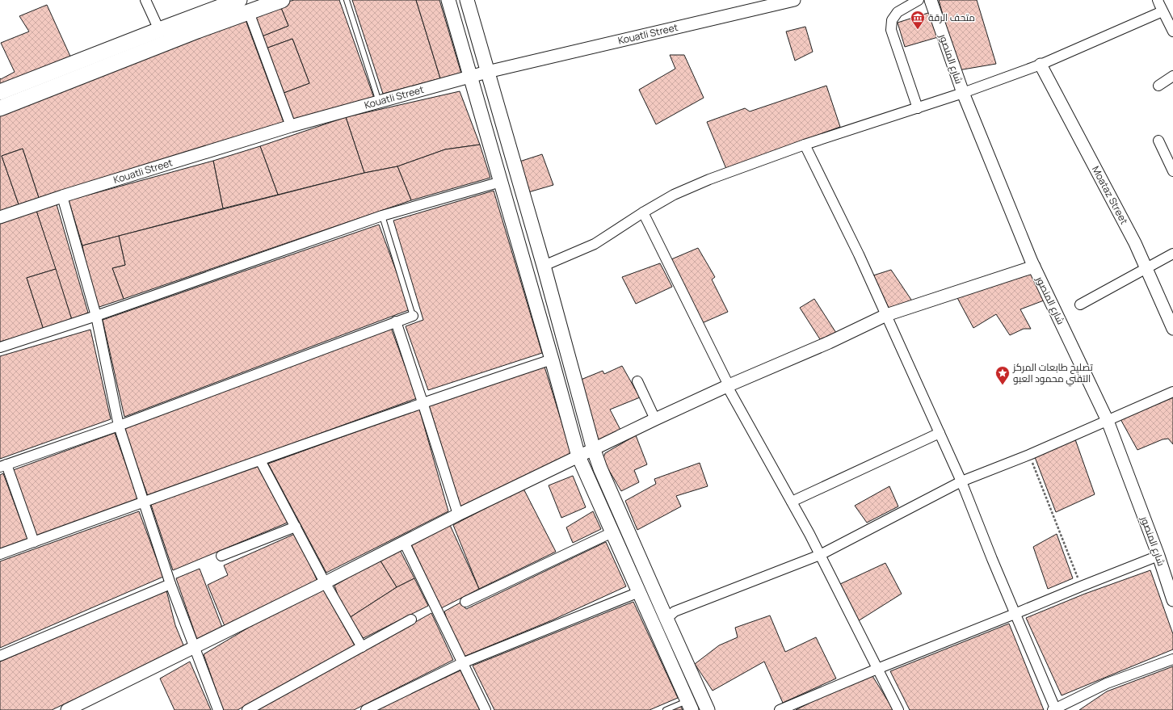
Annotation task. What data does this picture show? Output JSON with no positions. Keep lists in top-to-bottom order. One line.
{"streets":{"street":["Kouatli Street","شارع المنصور","Moataz Street"]},"places":{"museum":["متحف الرقة"],"place":["تصليح طابعات المركز التقني محمود العبو"]}}
